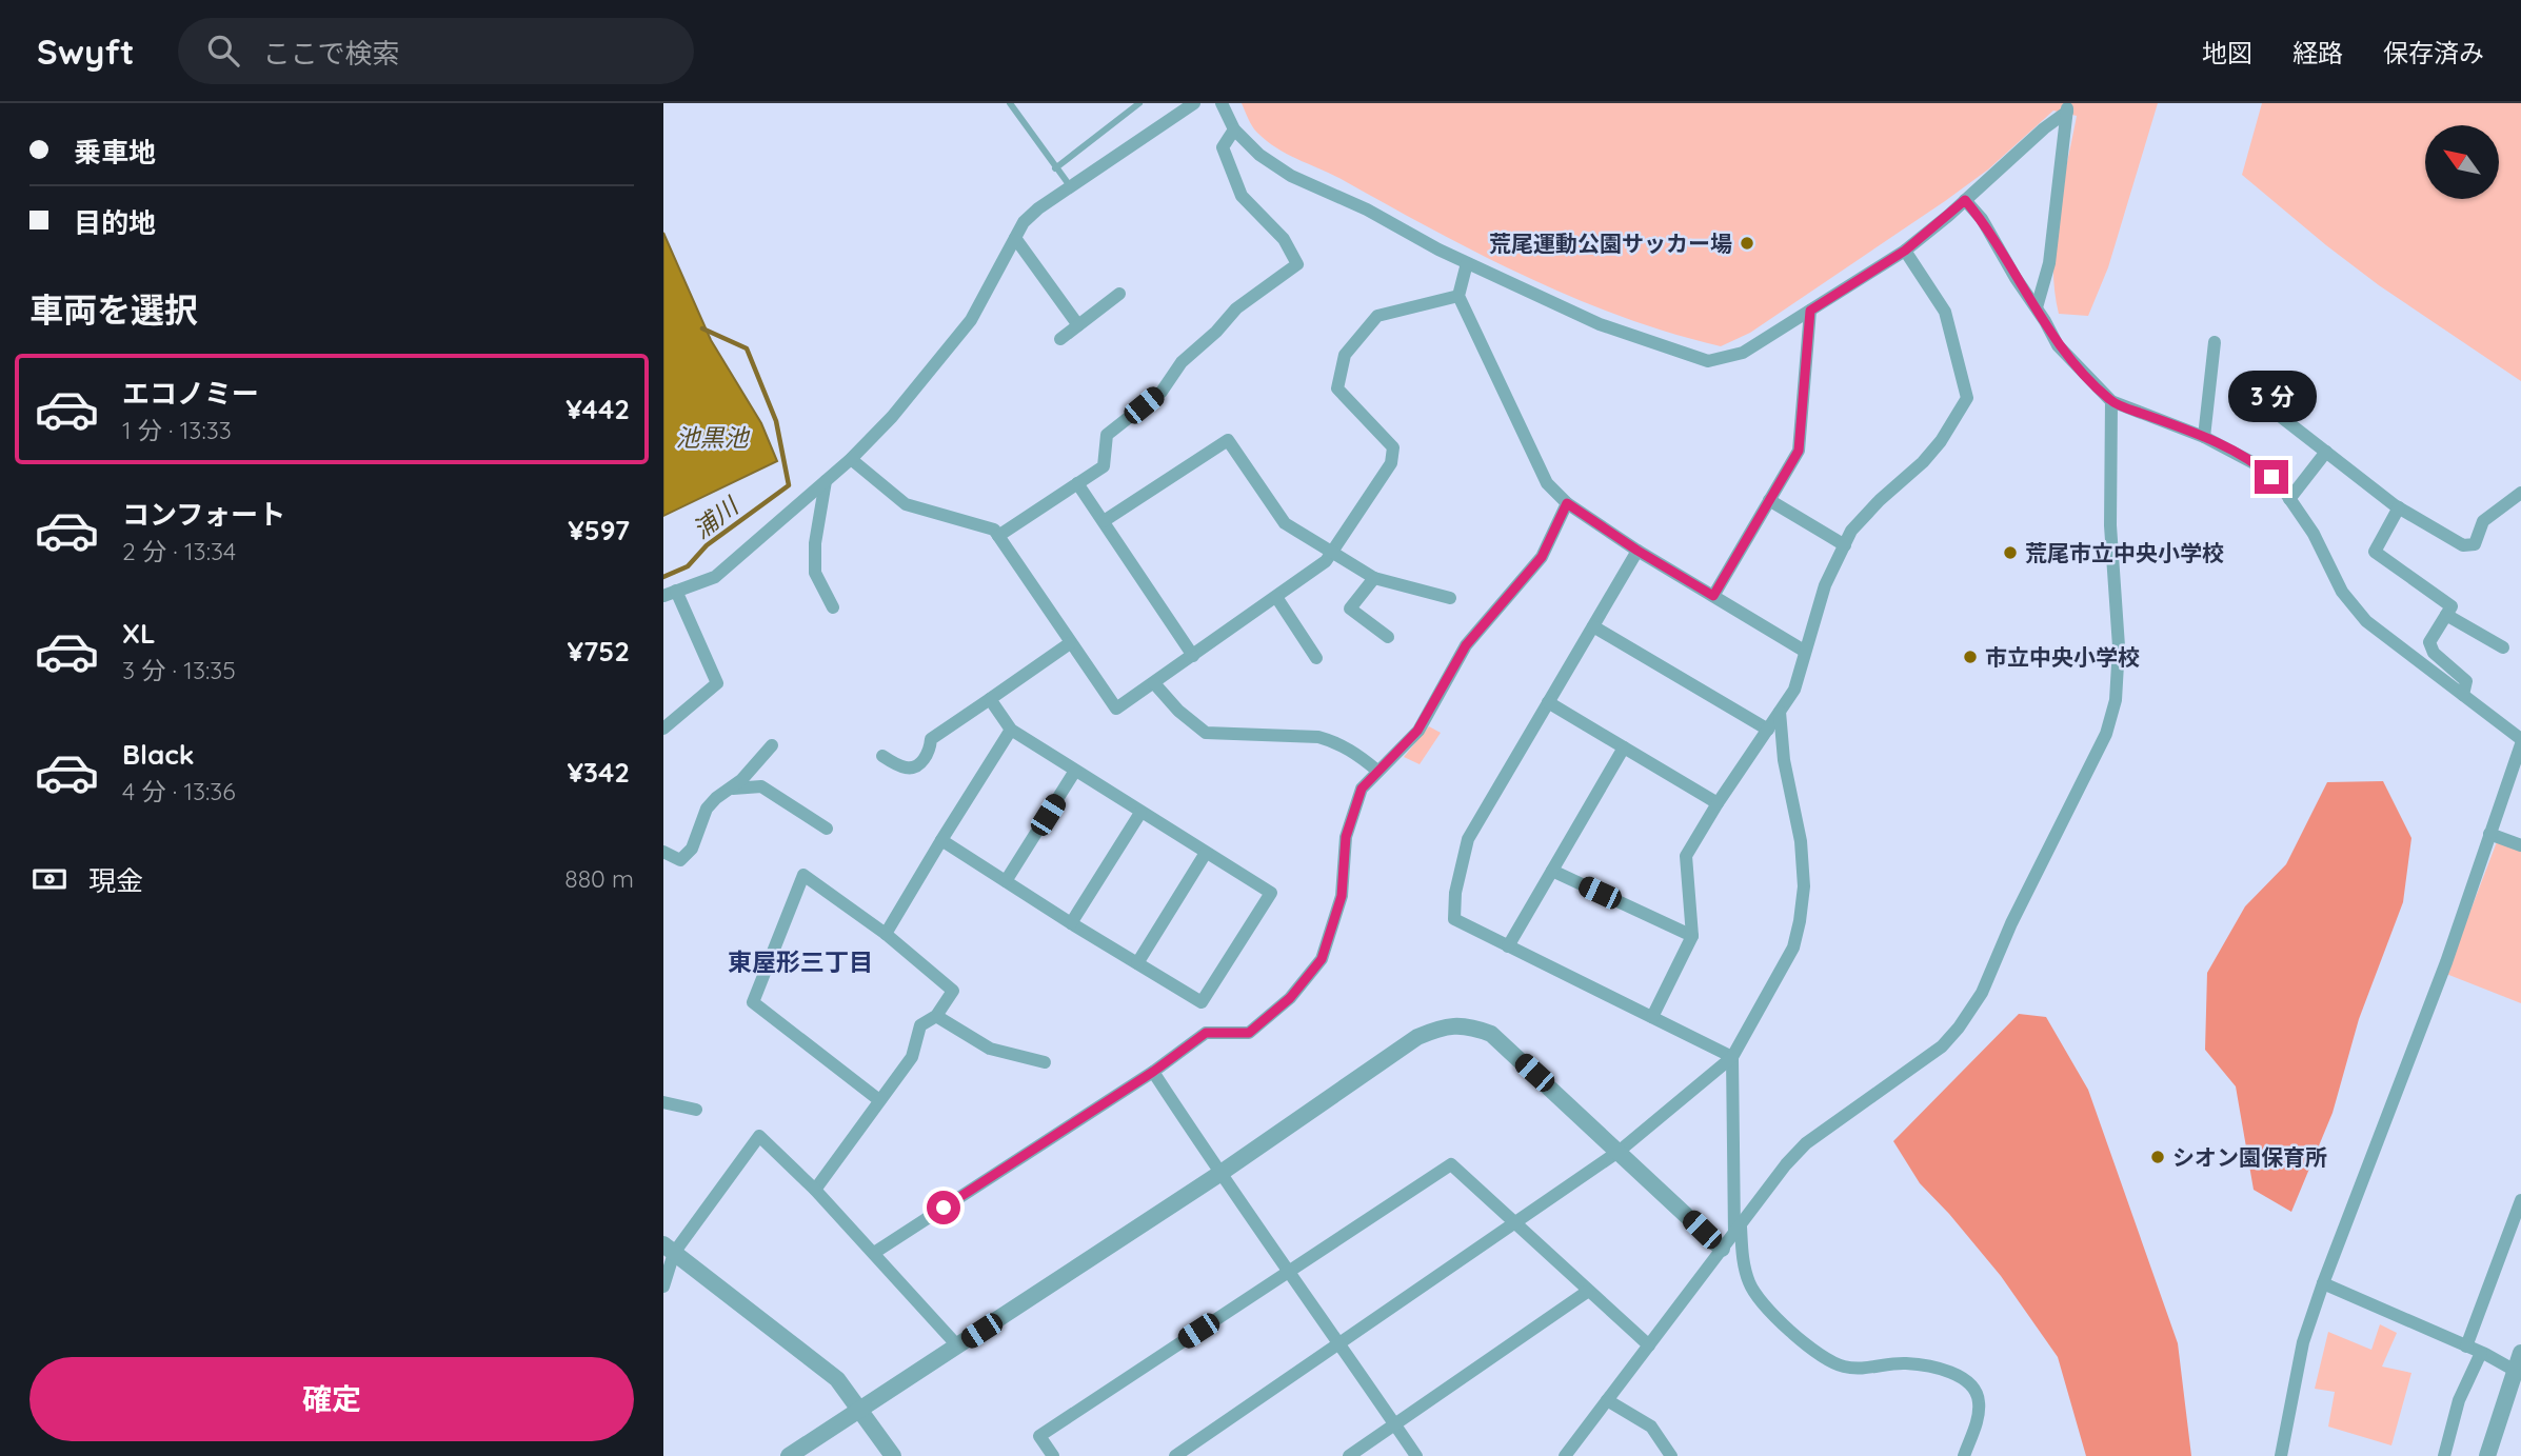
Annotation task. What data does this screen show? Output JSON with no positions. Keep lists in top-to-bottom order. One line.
{"districts":["東屋形三丁目"],"water":["池黒池","浦川"],"places":["荒尾運動公園サッカー場","荒尾市立中央小学校","市立中央小学校","シオン園保育所"],"north":"top left","page":{"header":"Swyft","search":"ここで検索","nav":["地図","経路","保存済み"],"banner":["乗車地","目的地"],"heading":"車両を選択","list":[{"name":"エコノミー","note":"1 分 · 13:33","value":"¥442"},{"name":"コンフォート","note":"2 分 · 13:34","value":"¥597"},{"name":"XL","note":"3 分 · 13:35","value":"¥752"},{"name":"Black","note":"4 分 · 13:36","value":"¥342"}],"bubble":"3 分","pay":["現金","880 m"],"buttons":"確定"}}
